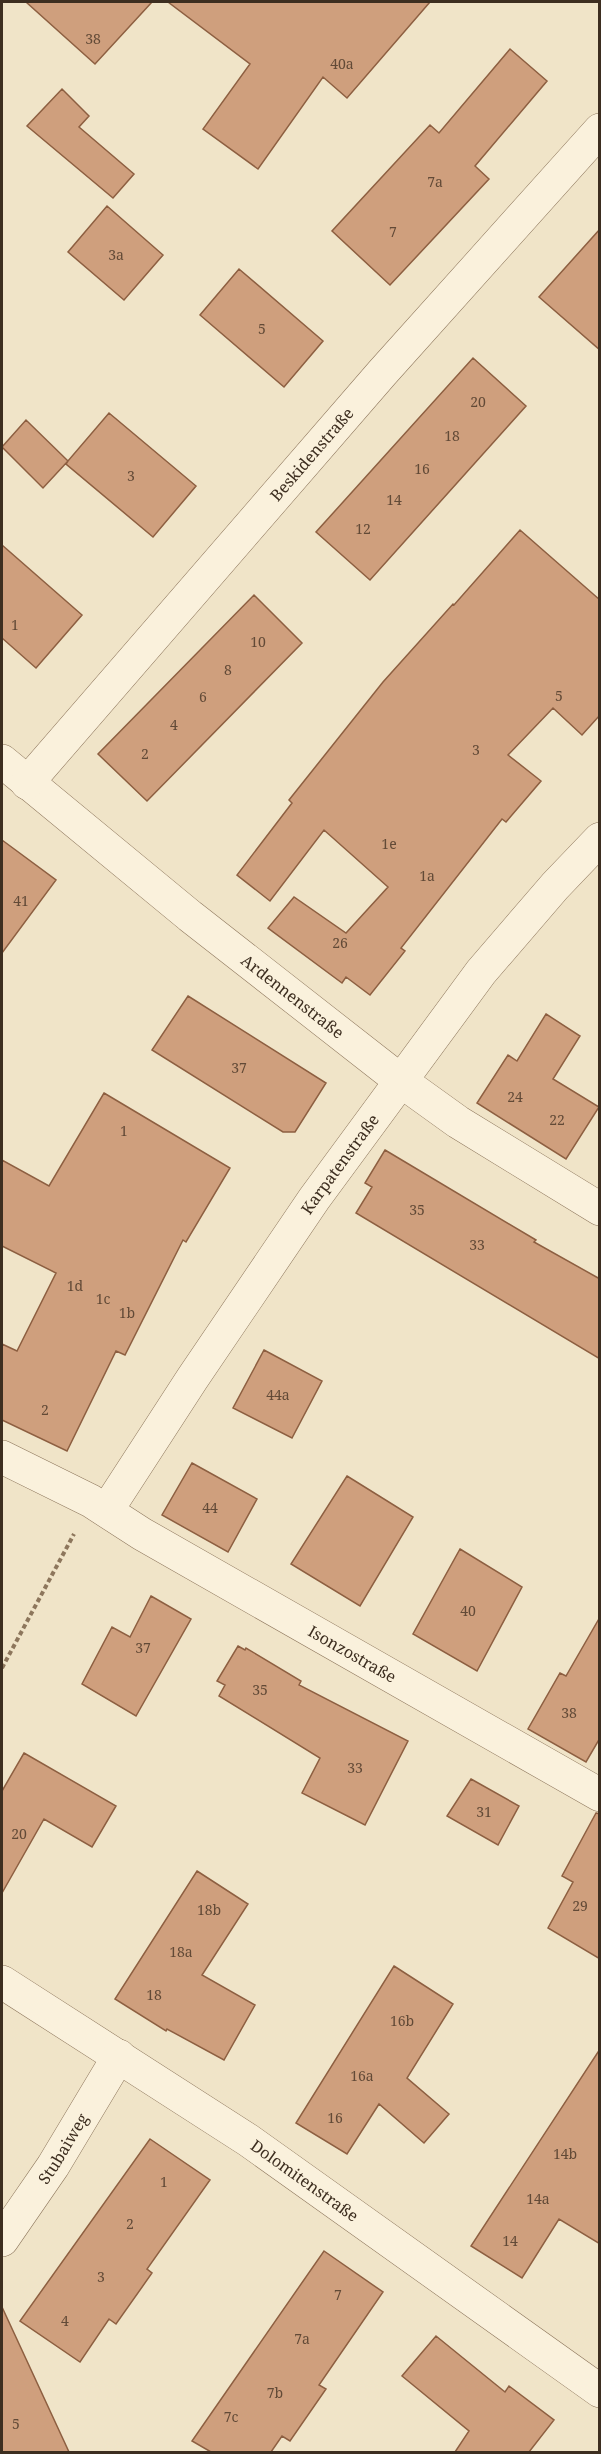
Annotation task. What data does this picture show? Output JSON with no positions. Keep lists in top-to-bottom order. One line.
{"streets":{"street":["Beskidenstraße","Ardennenstraße","Karpatenstraße","Isonzostraße","Stubaiweg","Dolomitenstraße"]},"crossings":[["Beskidenstraße","Ardennenstraße"],["Ardennenstraße","Karpatenstraße"],["Karpatenstraße","Isonzostraße"],["Stubaiweg","Dolomitenstraße"]],"house_numbers":["38","40a","7a","7","3a","5","20","18","16","3","14","12","1","10","8","5","6","4","3","2","1e","1a","41","26","37","24","22","1","35","33","1d","1c","1b","44a","2","44","40","37","35","38","33","31","20","29","18b","18a","18","16b","16a","16","14b","1","14a","2","14","3","7","4","7a","7b","7c","5"]}
